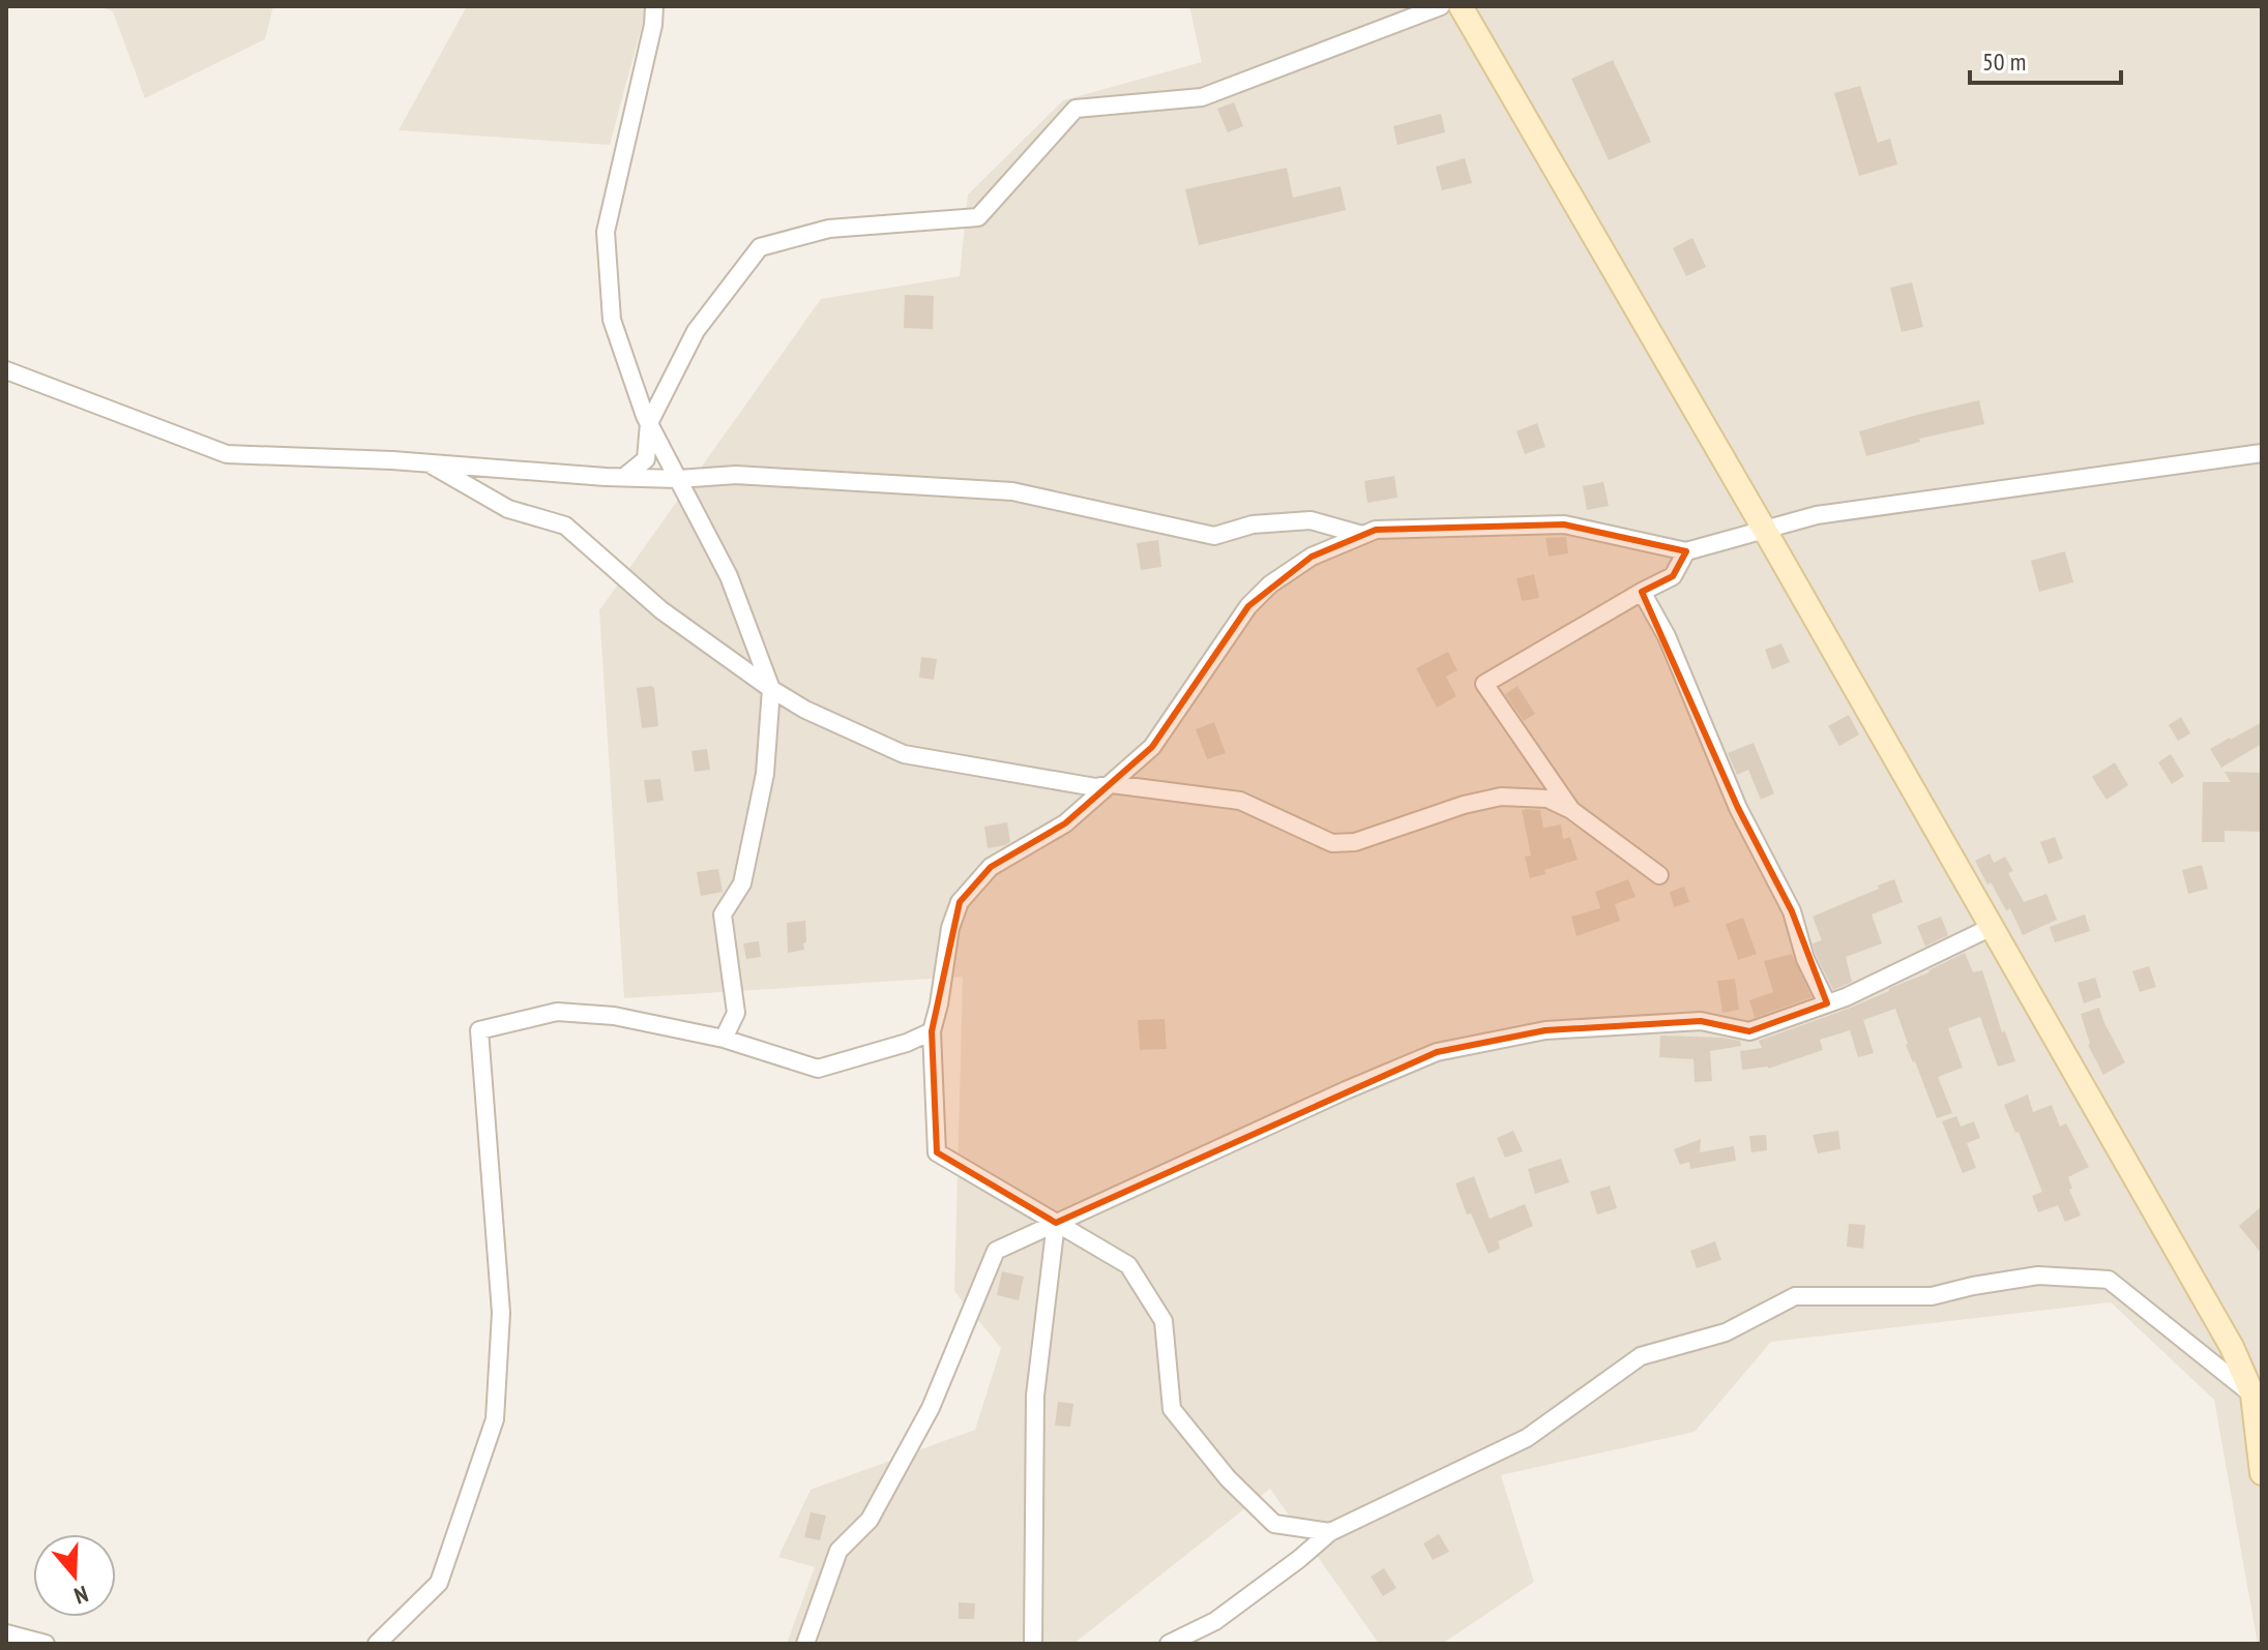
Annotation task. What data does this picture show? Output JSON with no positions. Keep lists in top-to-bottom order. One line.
{"scale_bar":"50 m","north":"bottom"}
